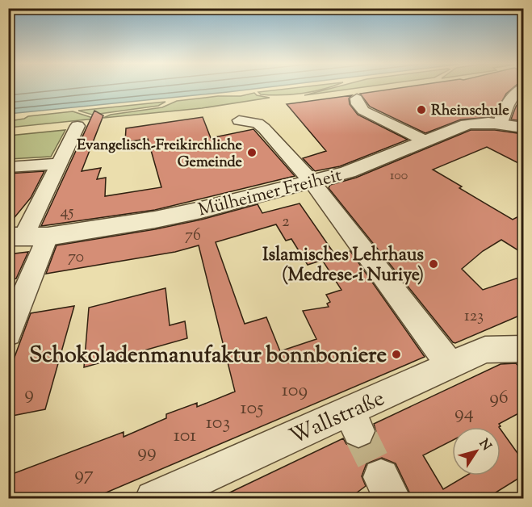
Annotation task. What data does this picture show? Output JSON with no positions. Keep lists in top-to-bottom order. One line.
{"streets":{"street":["Mülheimer Freiheit","Wallstraße"]},"places":["Rheinschule","Evangelisch-Freikirchliche Gemeinde","Islamisches Lehrhaus (Medrese-i Nuriye)","Schokoladenmanufaktur bonnboniere"],"house_numbers":["100","45","2","76","70","123","109","9","96","105","94","103","101","99","97"],"north":"top right"}
